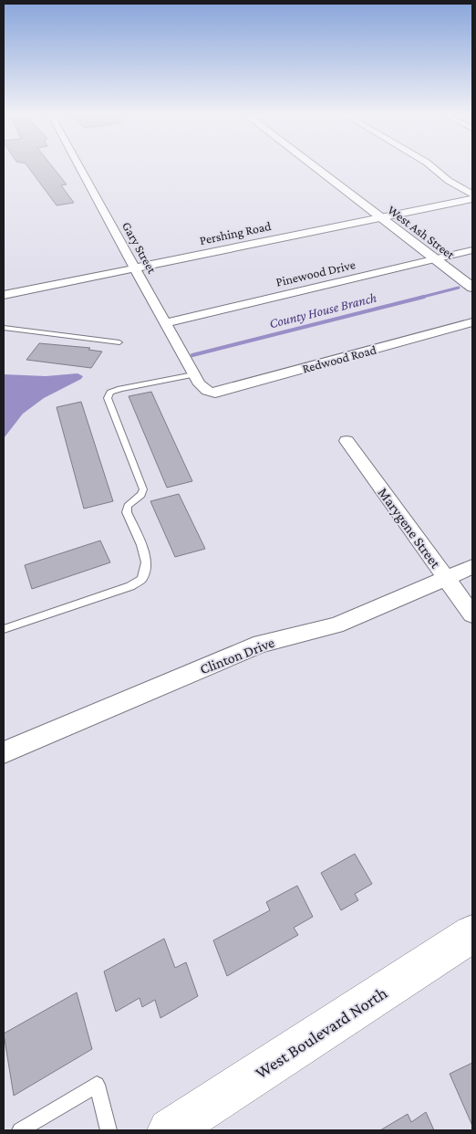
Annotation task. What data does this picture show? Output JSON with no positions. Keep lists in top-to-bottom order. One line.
{"streets":{"main road":["West Boulevard North"],"street":["West Ash Street","Pershing Road","Gary Street","Pinewood Drive","Redwood Road","Marygene Street","Clinton Drive"]},"crossings":[["West Ash Street","Pershing Road"],["West Ash Street","Pinewood Drive"],["Pershing Road","Gary Street"],["Gary Street","Pinewood Drive"],["Gary Street","Redwood Road"],["Marygene Street","Clinton Drive"]],"water":["County House Branch"]}
